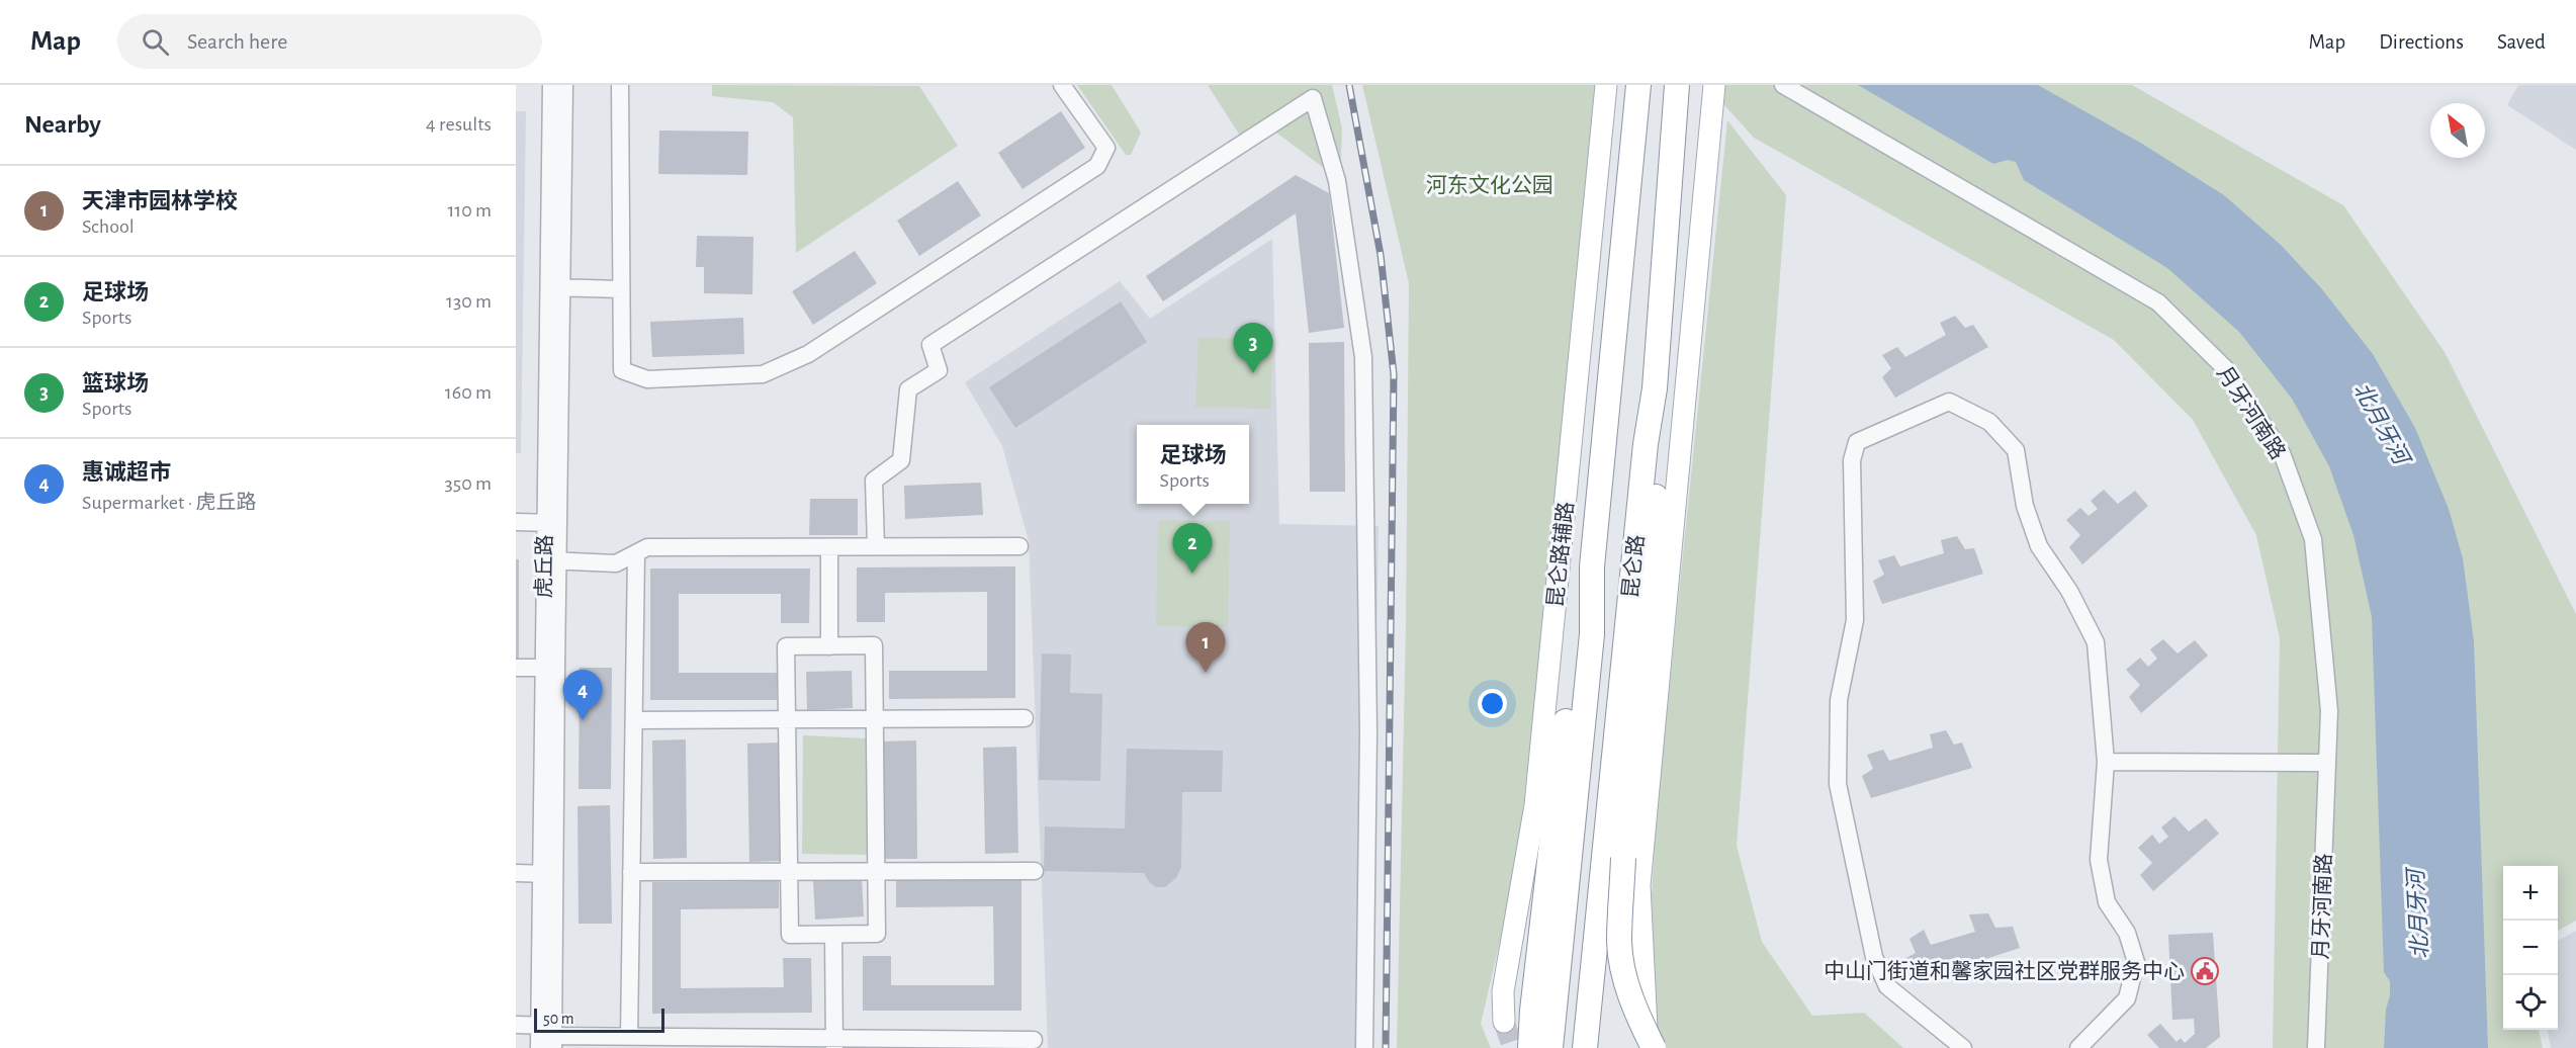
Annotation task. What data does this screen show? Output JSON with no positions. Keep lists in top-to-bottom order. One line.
{"streets":{"highway":["昆仑路"],"main road":["昆仑路辅路"],"street":["月牙河南路","虎丘路"]},"water":["北月牙河"],"parks":["河东文化公园"],"places":{"public building":["中山门街道和馨家园社区党群服务中心"]},"scale_bar":"50 m","north":"top left","page":{"header":"Map","search":"Search here","nav":["Map","Directions","Saved"],"heading":["Nearby","4 results"],"list":[{"mark":"1","name":"天津市园林学校","note":"School","value":"110 m"},{"mark":"2","name":"足球场","note":"Sports","value":"130 m"},{"mark":"3","name":"篮球场","note":"Sports","value":"160 m"},{"mark":"4","name":"惠诚超市","note":"Supermarket · 虎丘路","value":"350 m"}],"pins":["3","2","1","4"],"popup":["足球场","Sports"],"map_buttons":["+","−"],"scale":"50 m"}}
